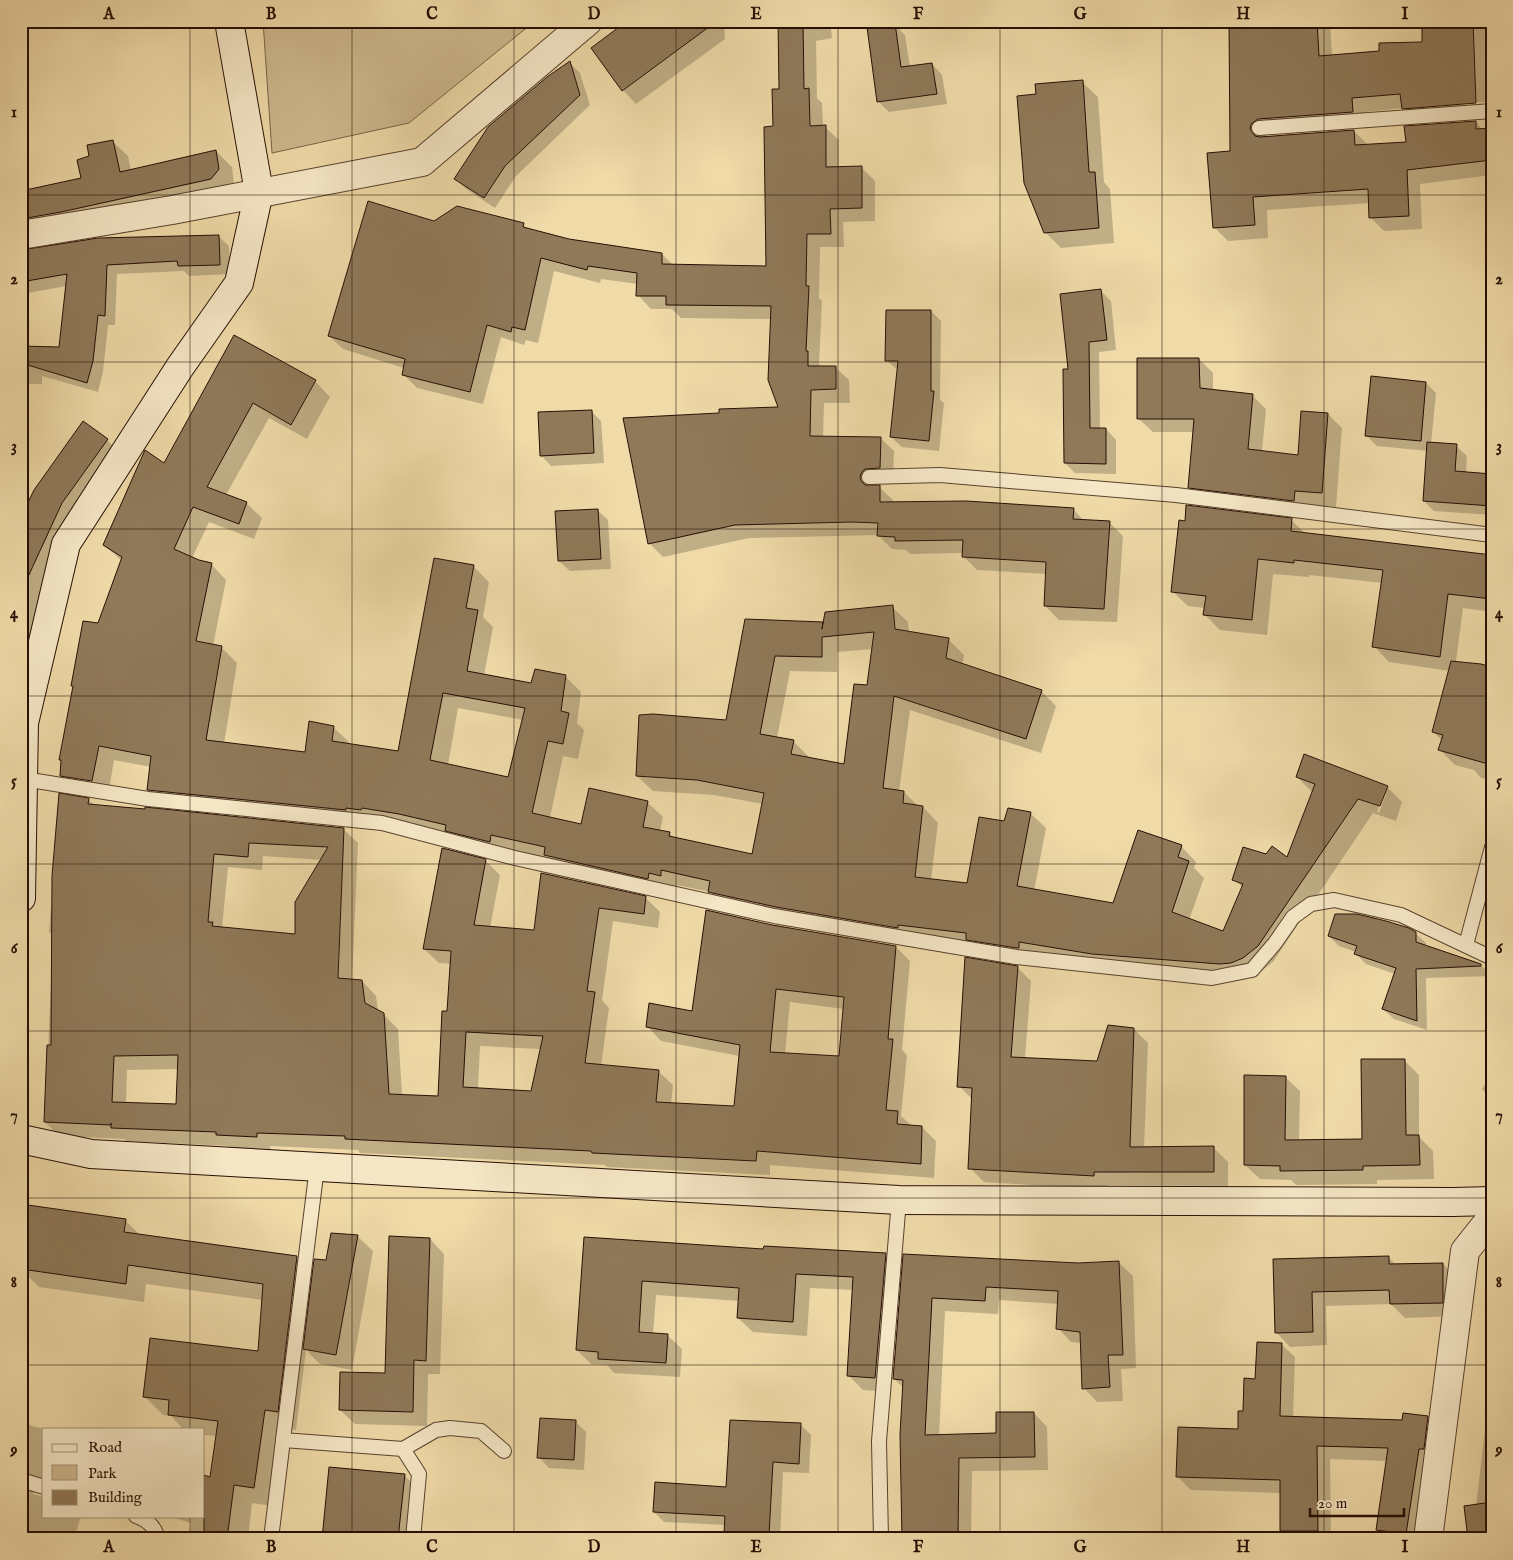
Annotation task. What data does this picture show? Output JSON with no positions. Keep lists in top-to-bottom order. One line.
{"legend":["Road","Park","Building"],"scale_bar":"20 m","grid":{"columns":["A","B","C","D","E","F","G","H","I"],"rows":["1","2","3","4","5","6","7","8","9"]}}
